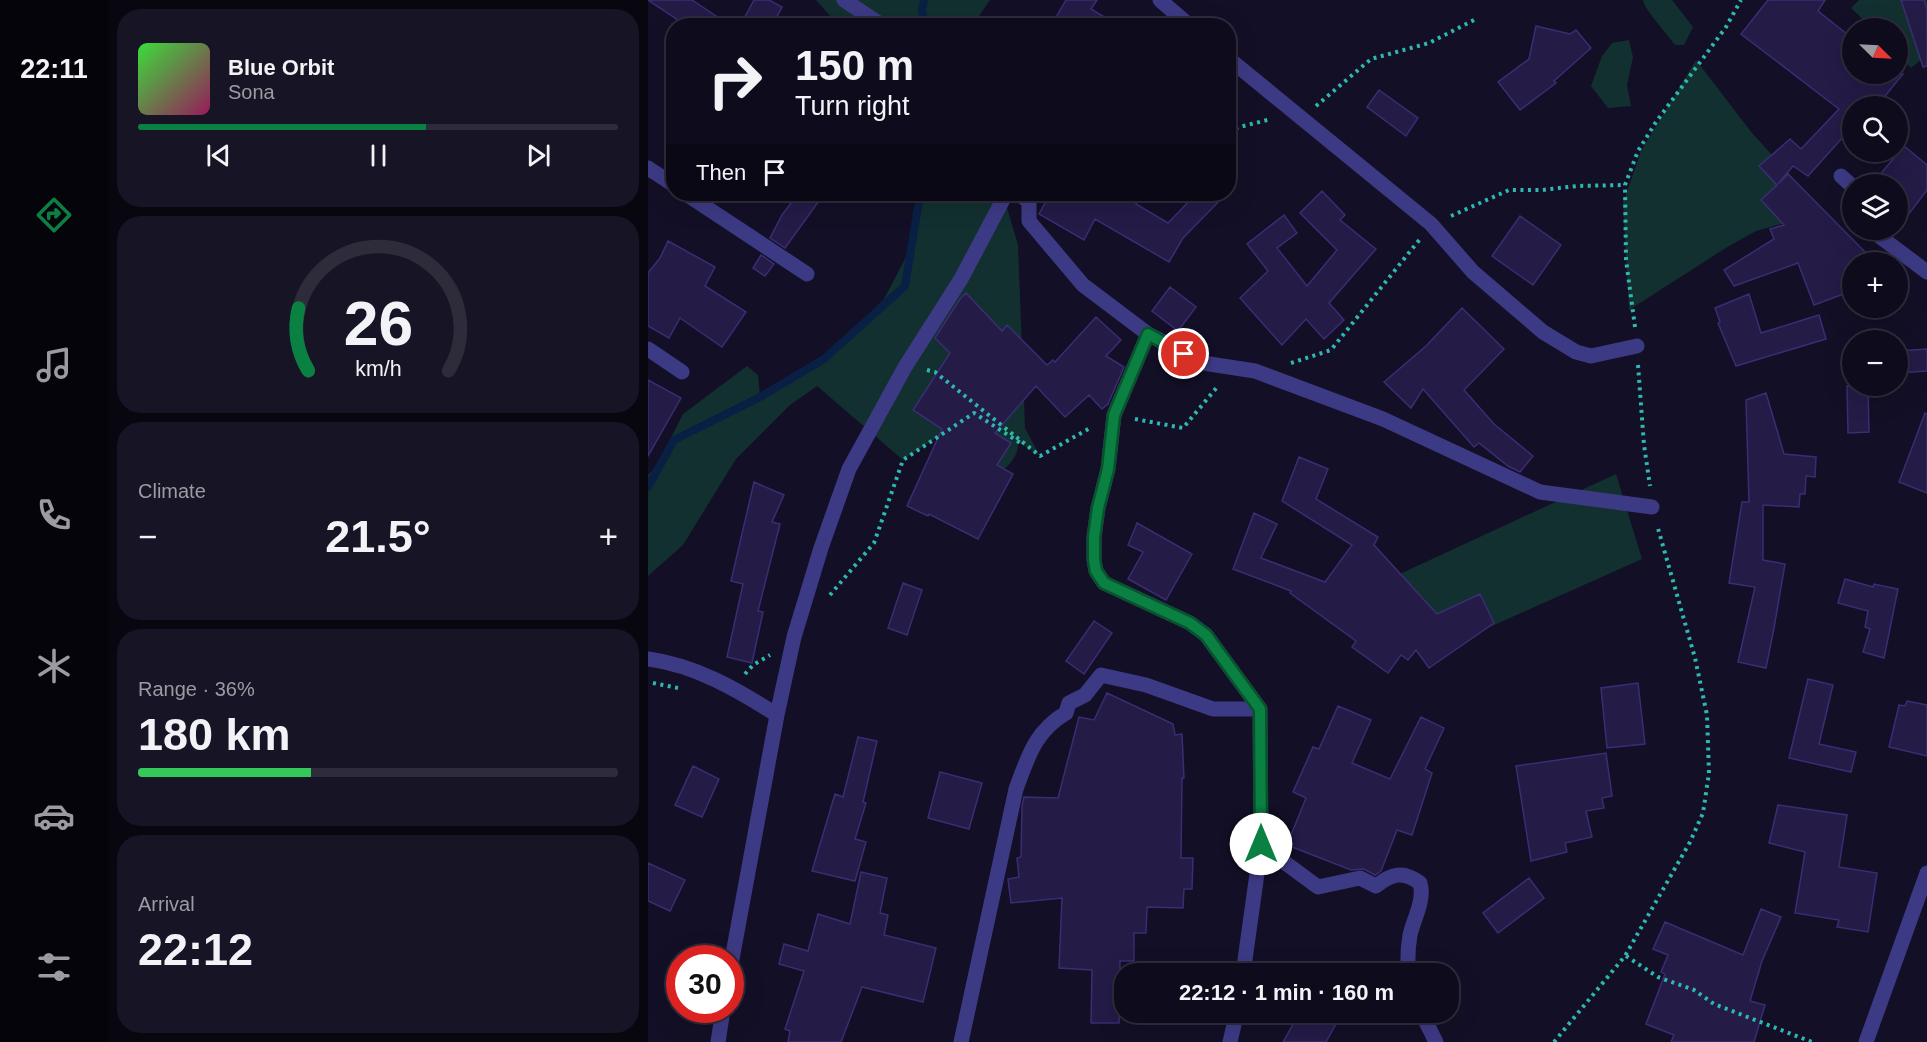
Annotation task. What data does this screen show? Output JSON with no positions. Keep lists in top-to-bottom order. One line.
{"north":"bottom right","page":{"tabs":"22:11","map_buttons":["+","−"],"turn":["150 m","Turn right"],"song":["Blue Orbit","Sona"],"then":"Then","tile":["Climate",["Range · 36%","180 km"],["Arrival","22:12"]],"heat":["−","21.5°","+"],"limit":"30","trip":"22:12 · 1 min · 160 m","gauge":["26","km/h"]}}
